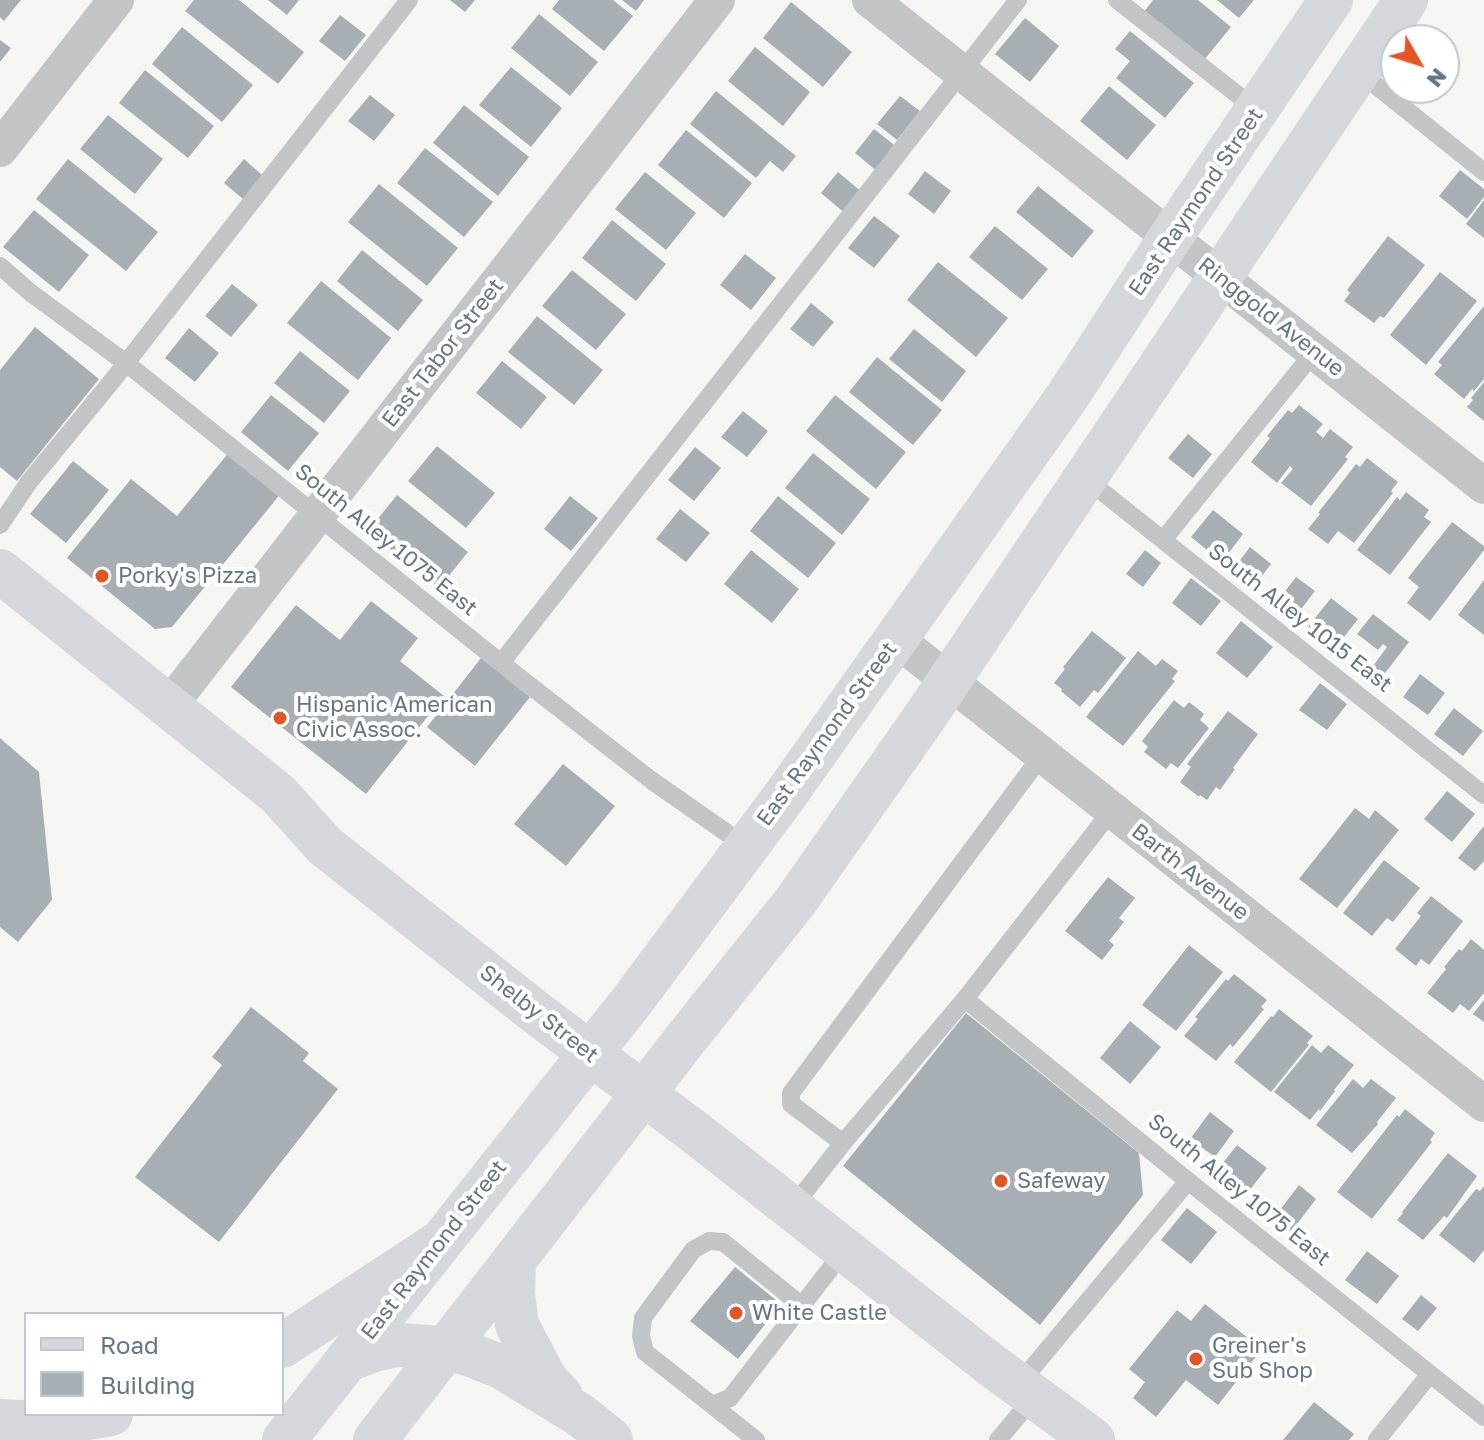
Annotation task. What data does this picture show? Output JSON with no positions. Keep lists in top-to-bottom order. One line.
{"streets":{"main road":["East Raymond Street","Shelby Street"],"street":["Ringgold Avenue","East Tabor Street","Barth Avenue"],"lane":["South Alley 1075 East","South Alley 1015 East"]},"crossings":[["East Raymond Street","Ringgold Avenue"],["East Raymond Street","South Alley 1075 East"],["East Raymond Street","Barth Avenue"],["East Raymond Street","Shelby Street"],["East Tabor Street","South Alley 1075 East"],["East Tabor Street","Shelby Street"]],"places":["Porky's Pizza","Hispanic American Civic Assoc.","Safeway","White Castle","Greiner's Sub Shop"],"legend":["Road","Building"],"north":"bottom right"}
